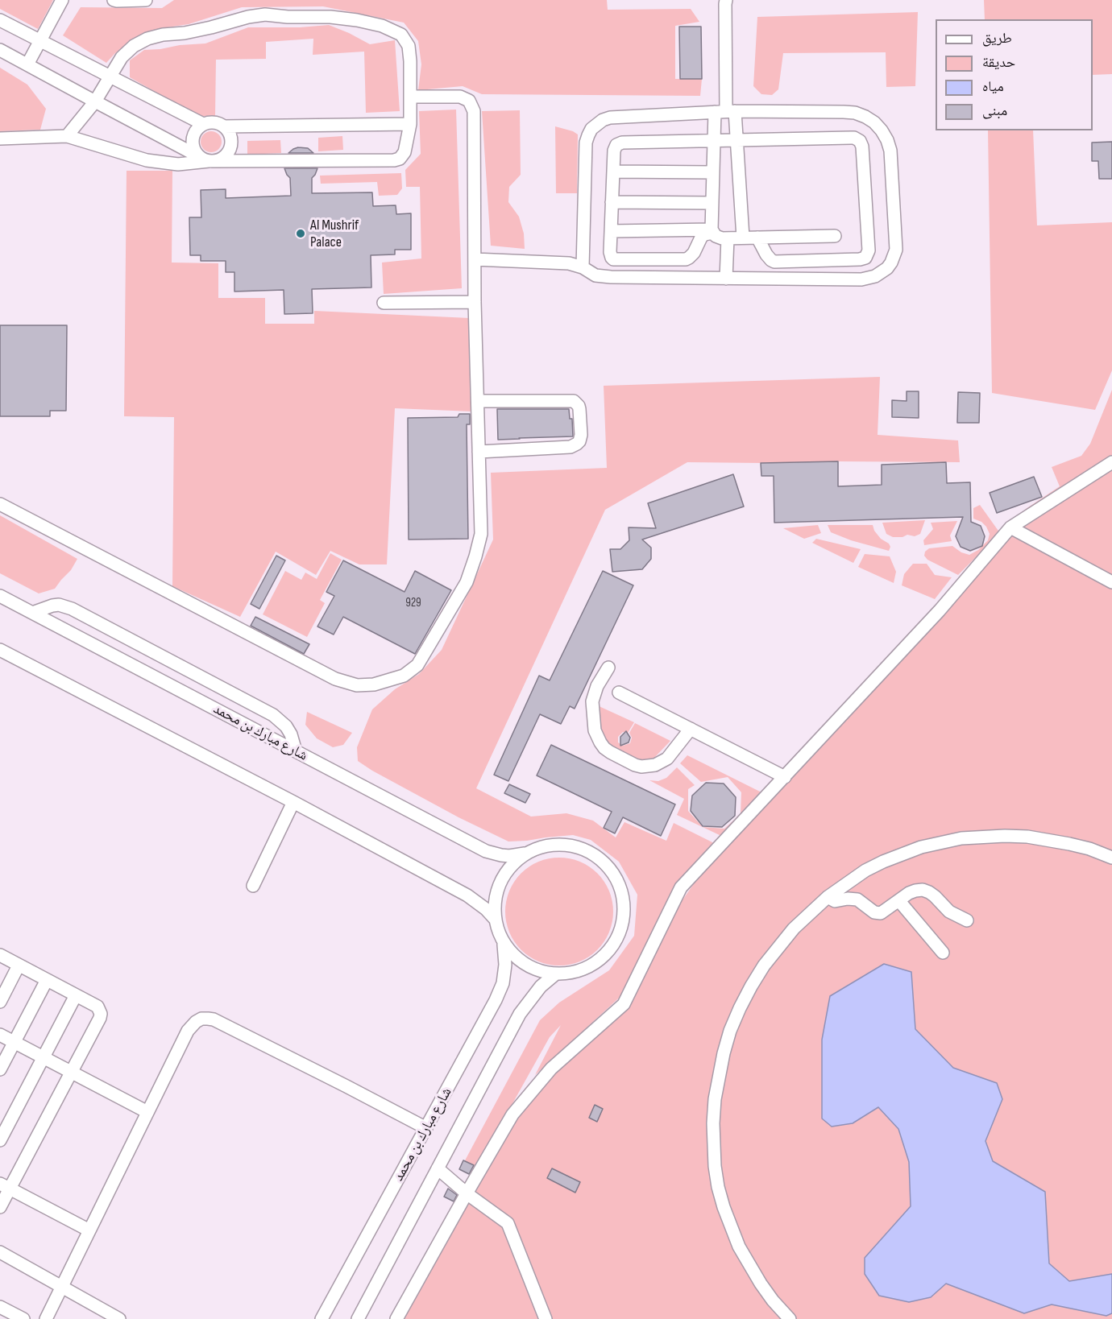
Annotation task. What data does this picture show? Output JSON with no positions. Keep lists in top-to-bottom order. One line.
{"streets":{"street":["شارع مبارك بن محمد"]},"places":["Al Mushrif Palace"],"house_numbers":["929"],"legend":["طريق","حديقة","مياه","مبنى"]}
